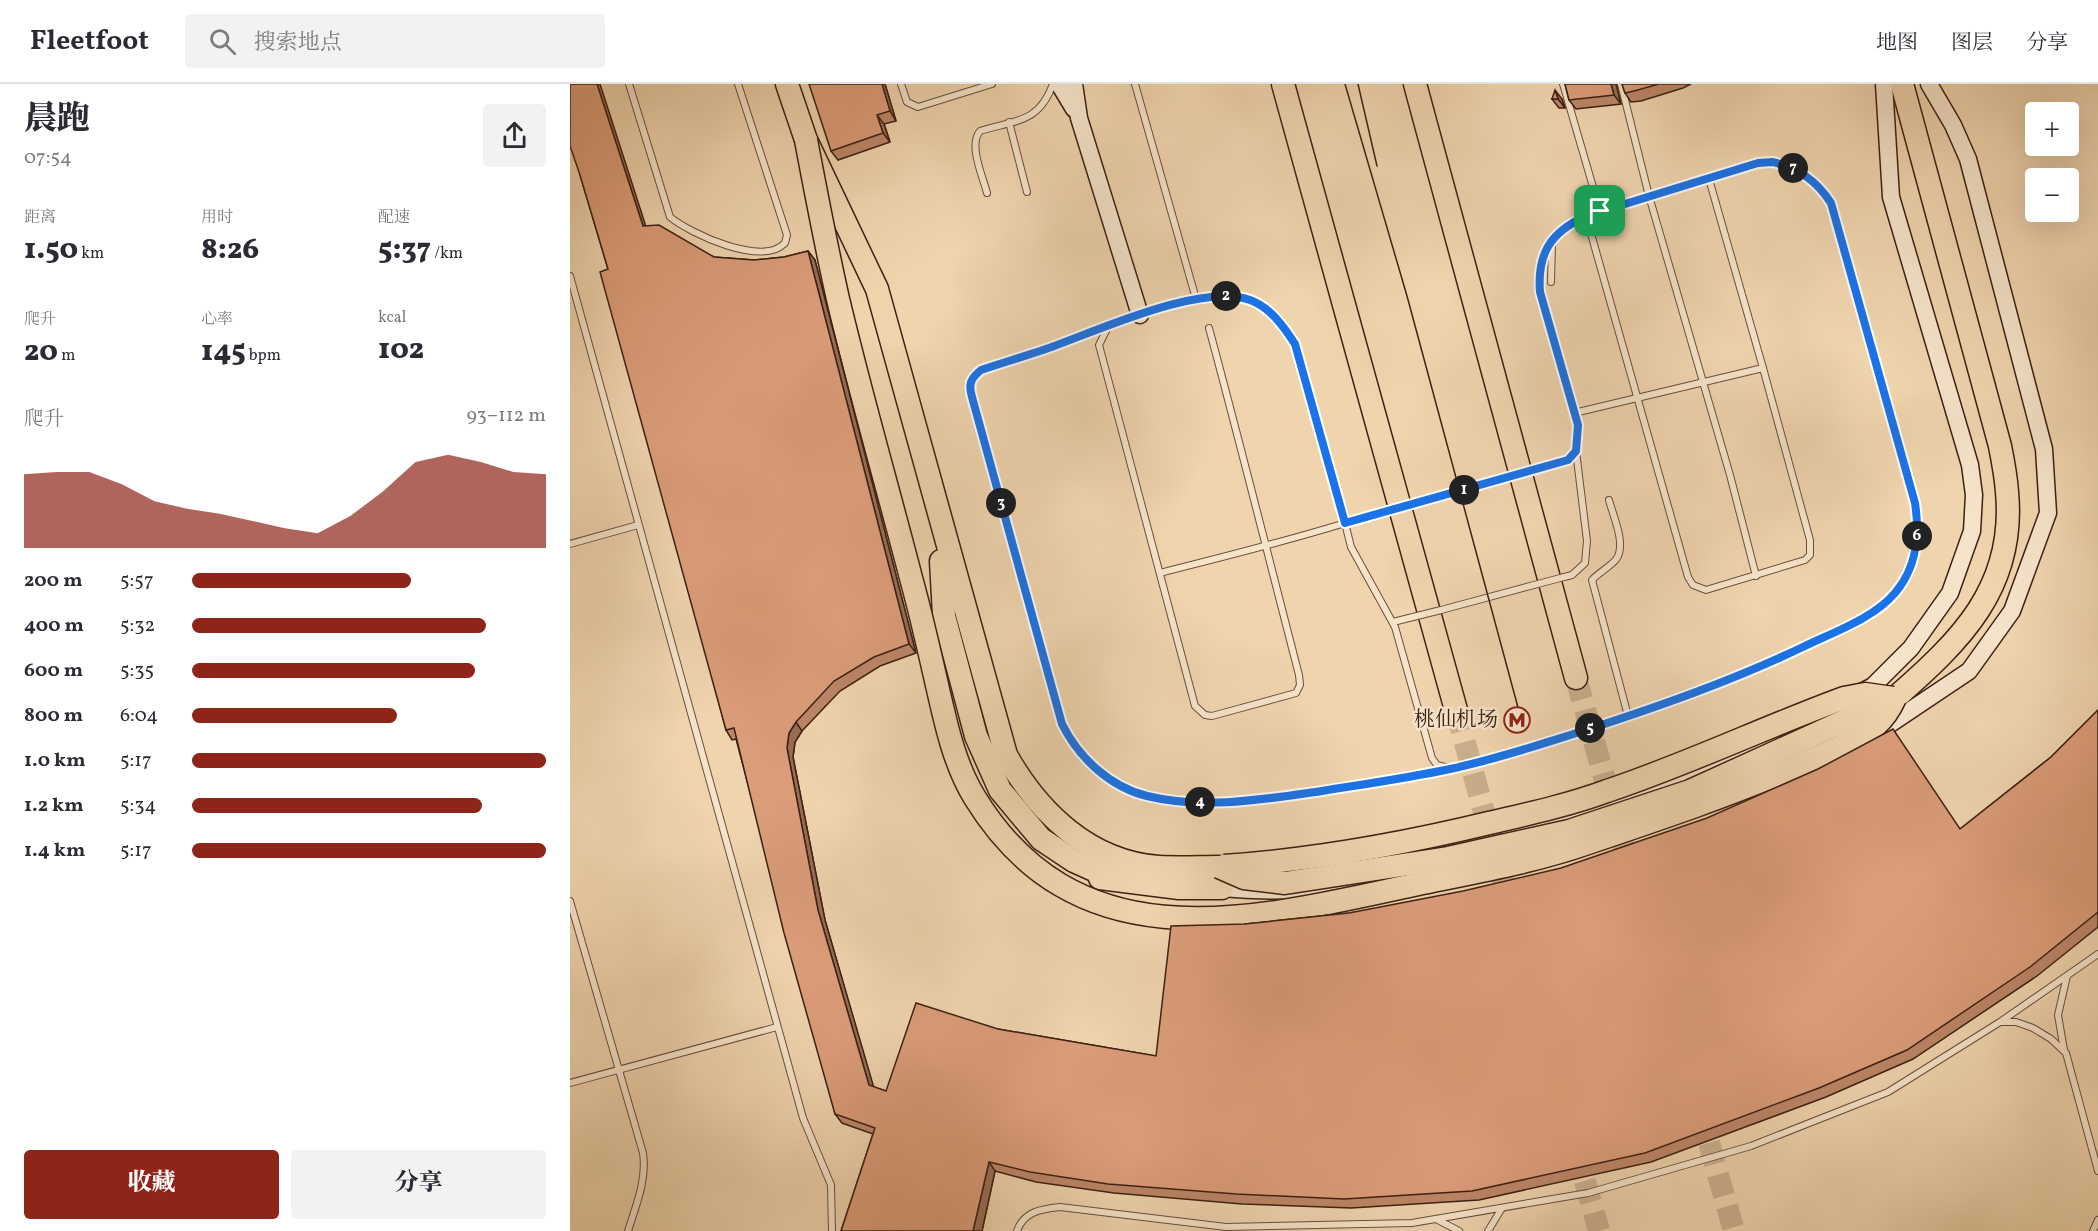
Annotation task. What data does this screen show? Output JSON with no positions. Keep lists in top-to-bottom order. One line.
{"places":{"metro station":["桃仙机场"]},"page":{"header":"Fleetfoot","search":"搜索地点","nav":["地图","图层","分享"],"heading":["晨跑","07:54"],"map_buttons":["+","−"],"pins":["7","2","1","3","6","5","4"],"stats":[["距离","1.50 km"],["用时","8:26"],["配速","5:37 /km"],["爬升","20 m"],["心率","145 bpm"],["kcal","102"]],"chart":["爬升","93–112 m"],"list":[{"name":"200 m","note":"5:57"},{"name":"400 m","note":"5:32"},{"name":"600 m","note":"5:35"},{"name":"800 m","note":"6:04"},{"name":"1.0 km","note":"5:17"},{"name":"1.2 km","note":"5:34"},{"name":"1.4 km","note":"5:17"}],"buttons":["收藏","分享"]}}
